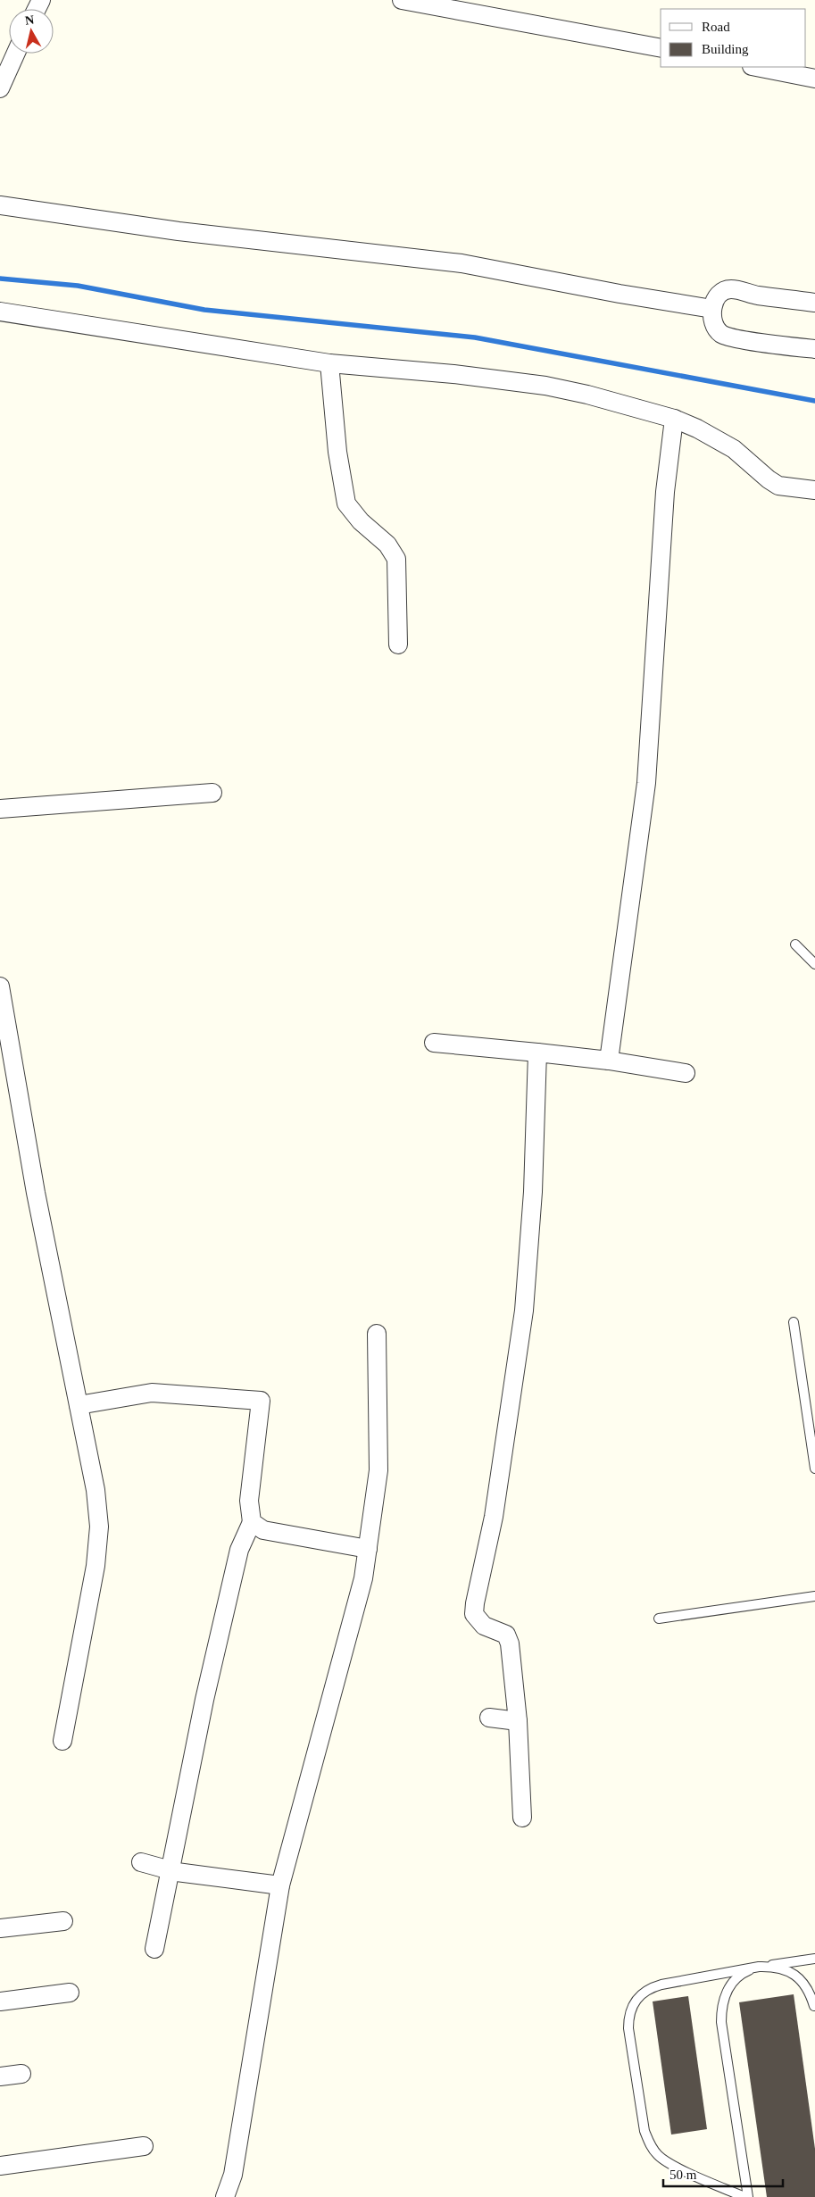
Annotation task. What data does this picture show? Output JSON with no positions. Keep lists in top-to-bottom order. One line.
{"legend":["Road","Building"],"scale_bar":"50 m","north":"top"}
